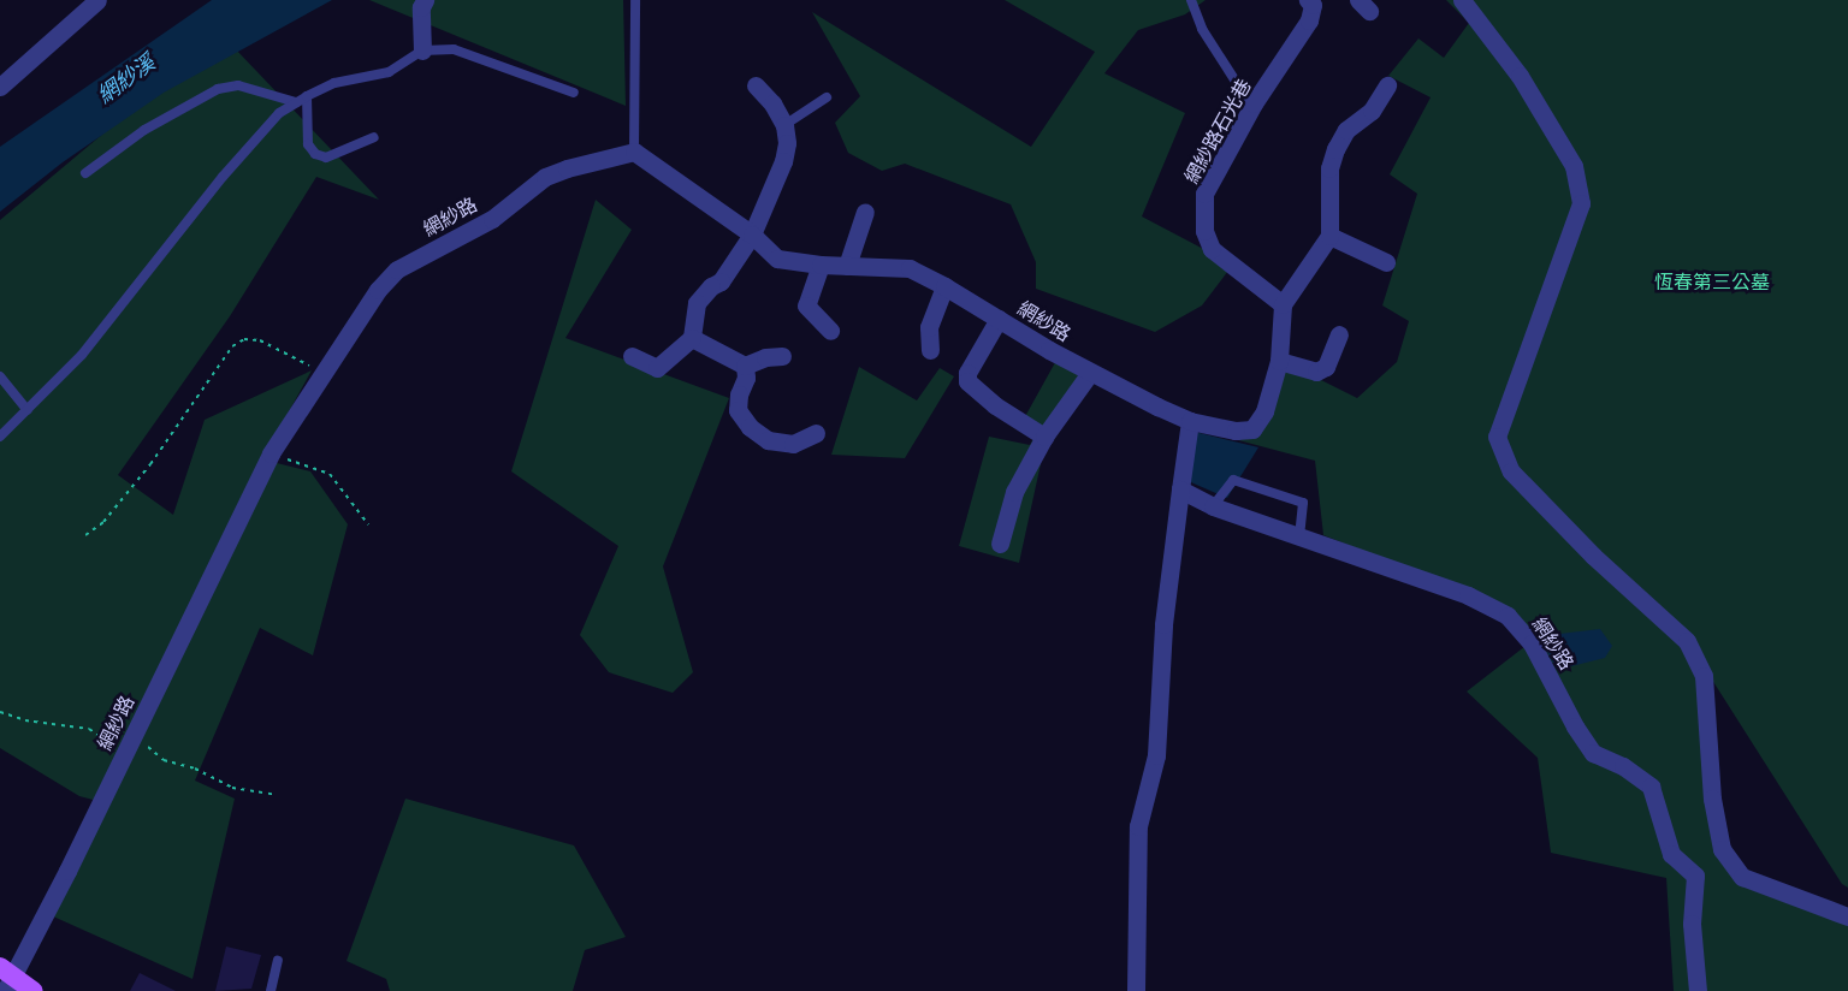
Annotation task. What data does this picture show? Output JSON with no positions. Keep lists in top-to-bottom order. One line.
{"streets":{"street":["網紗路石光巷","網紗路"]},"water":["網紗溪"],"parks":["恆春第三公墓"]}
